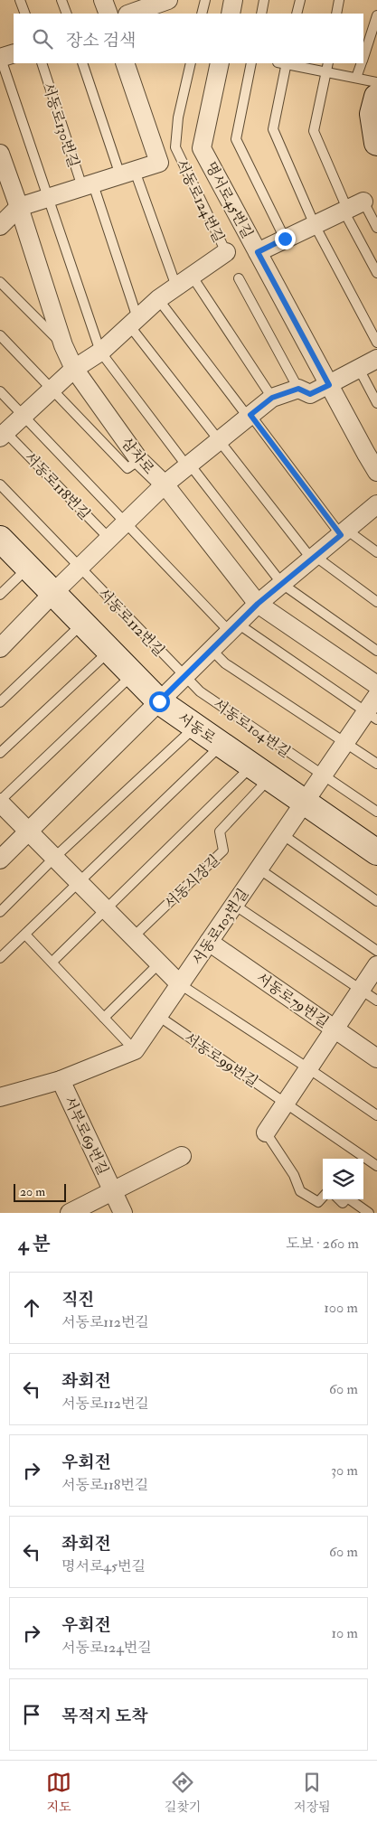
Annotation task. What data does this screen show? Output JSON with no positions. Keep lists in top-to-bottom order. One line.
{"streets":{"street":["서동로130번길","명서로45번길","서동로124번길","삼차로","서동로","서동로103번길","서동로79번길","서부로69번길"],"lane":["서동로118번길","서동로112번길","서동로104번길","서동시장길","서동로99번길"]},"crossings":[["서동로130번길","삼차로"],["서동로124번길","삼차로"],["서동로124번길","서동로118번길"],["서동로112번길","서동로104번길"],["서동로","서동시장길"],["서동로","서동로103번길"],["서동로103번길","서동로79번길"],["서동로103번길","서동로99번길"]],"scale_bar":"20 m","page":{"search":"장소 검색","scale":"20 m","heading":["4 분","도보 · 260 m"],"list":[["직진","서동로112번길","100 m"],["좌회전","서동로112번길","60 m"],["우회전","서동로118번길","30 m"],["좌회전","명서로45번길","60 m"],["우회전","서동로124번길","10 m"],"목적지 도착"],"nav":["지도","길찾기","저장됨"]}}
